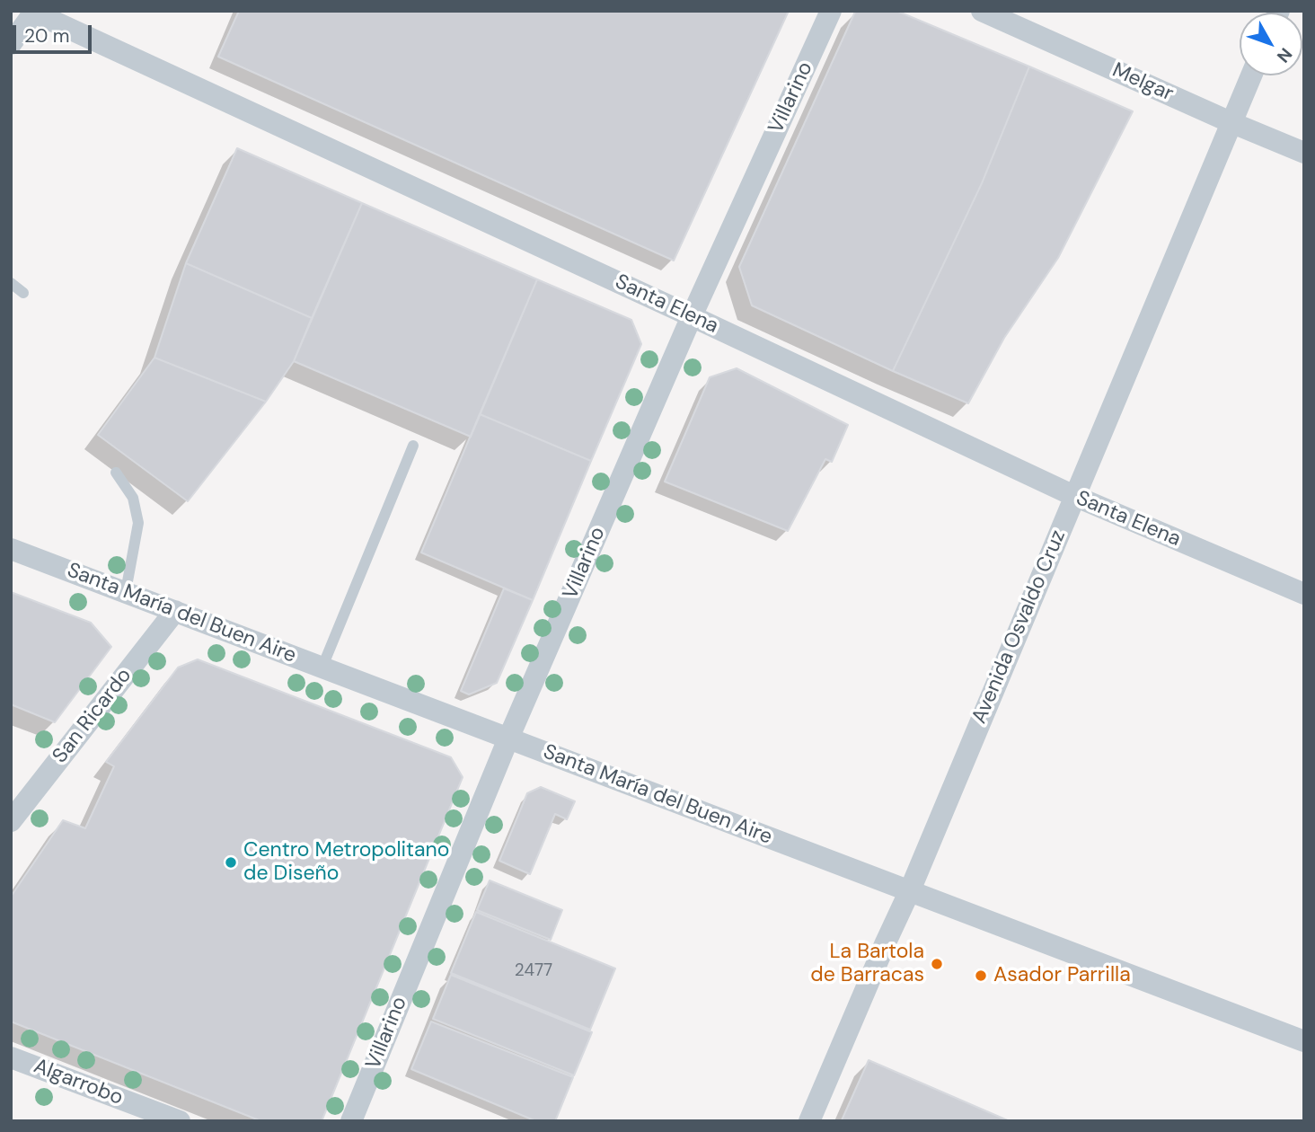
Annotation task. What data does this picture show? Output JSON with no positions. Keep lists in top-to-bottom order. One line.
{"streets":{"street":["Melgar","Villarino","Santa Elena","Santa María del Buen Aire","Avenida Osvaldo Cruz","San Ricardo","Algarrobo"]},"crossings":[["Melgar","Avenida Osvaldo Cruz"],["Villarino","Santa Elena"],["Villarino","Santa María del Buen Aire"],["Santa Elena","Avenida Osvaldo Cruz"],["Santa María del Buen Aire","Avenida Osvaldo Cruz"],["Santa María del Buen Aire","San Ricardo"]],"places":["Centro Metropolitano de Diseño","La Bartola de Barracas","Asador Parrilla"],"house_numbers":["2477"],"scale_bar":"20 m","north":"bottom right"}
